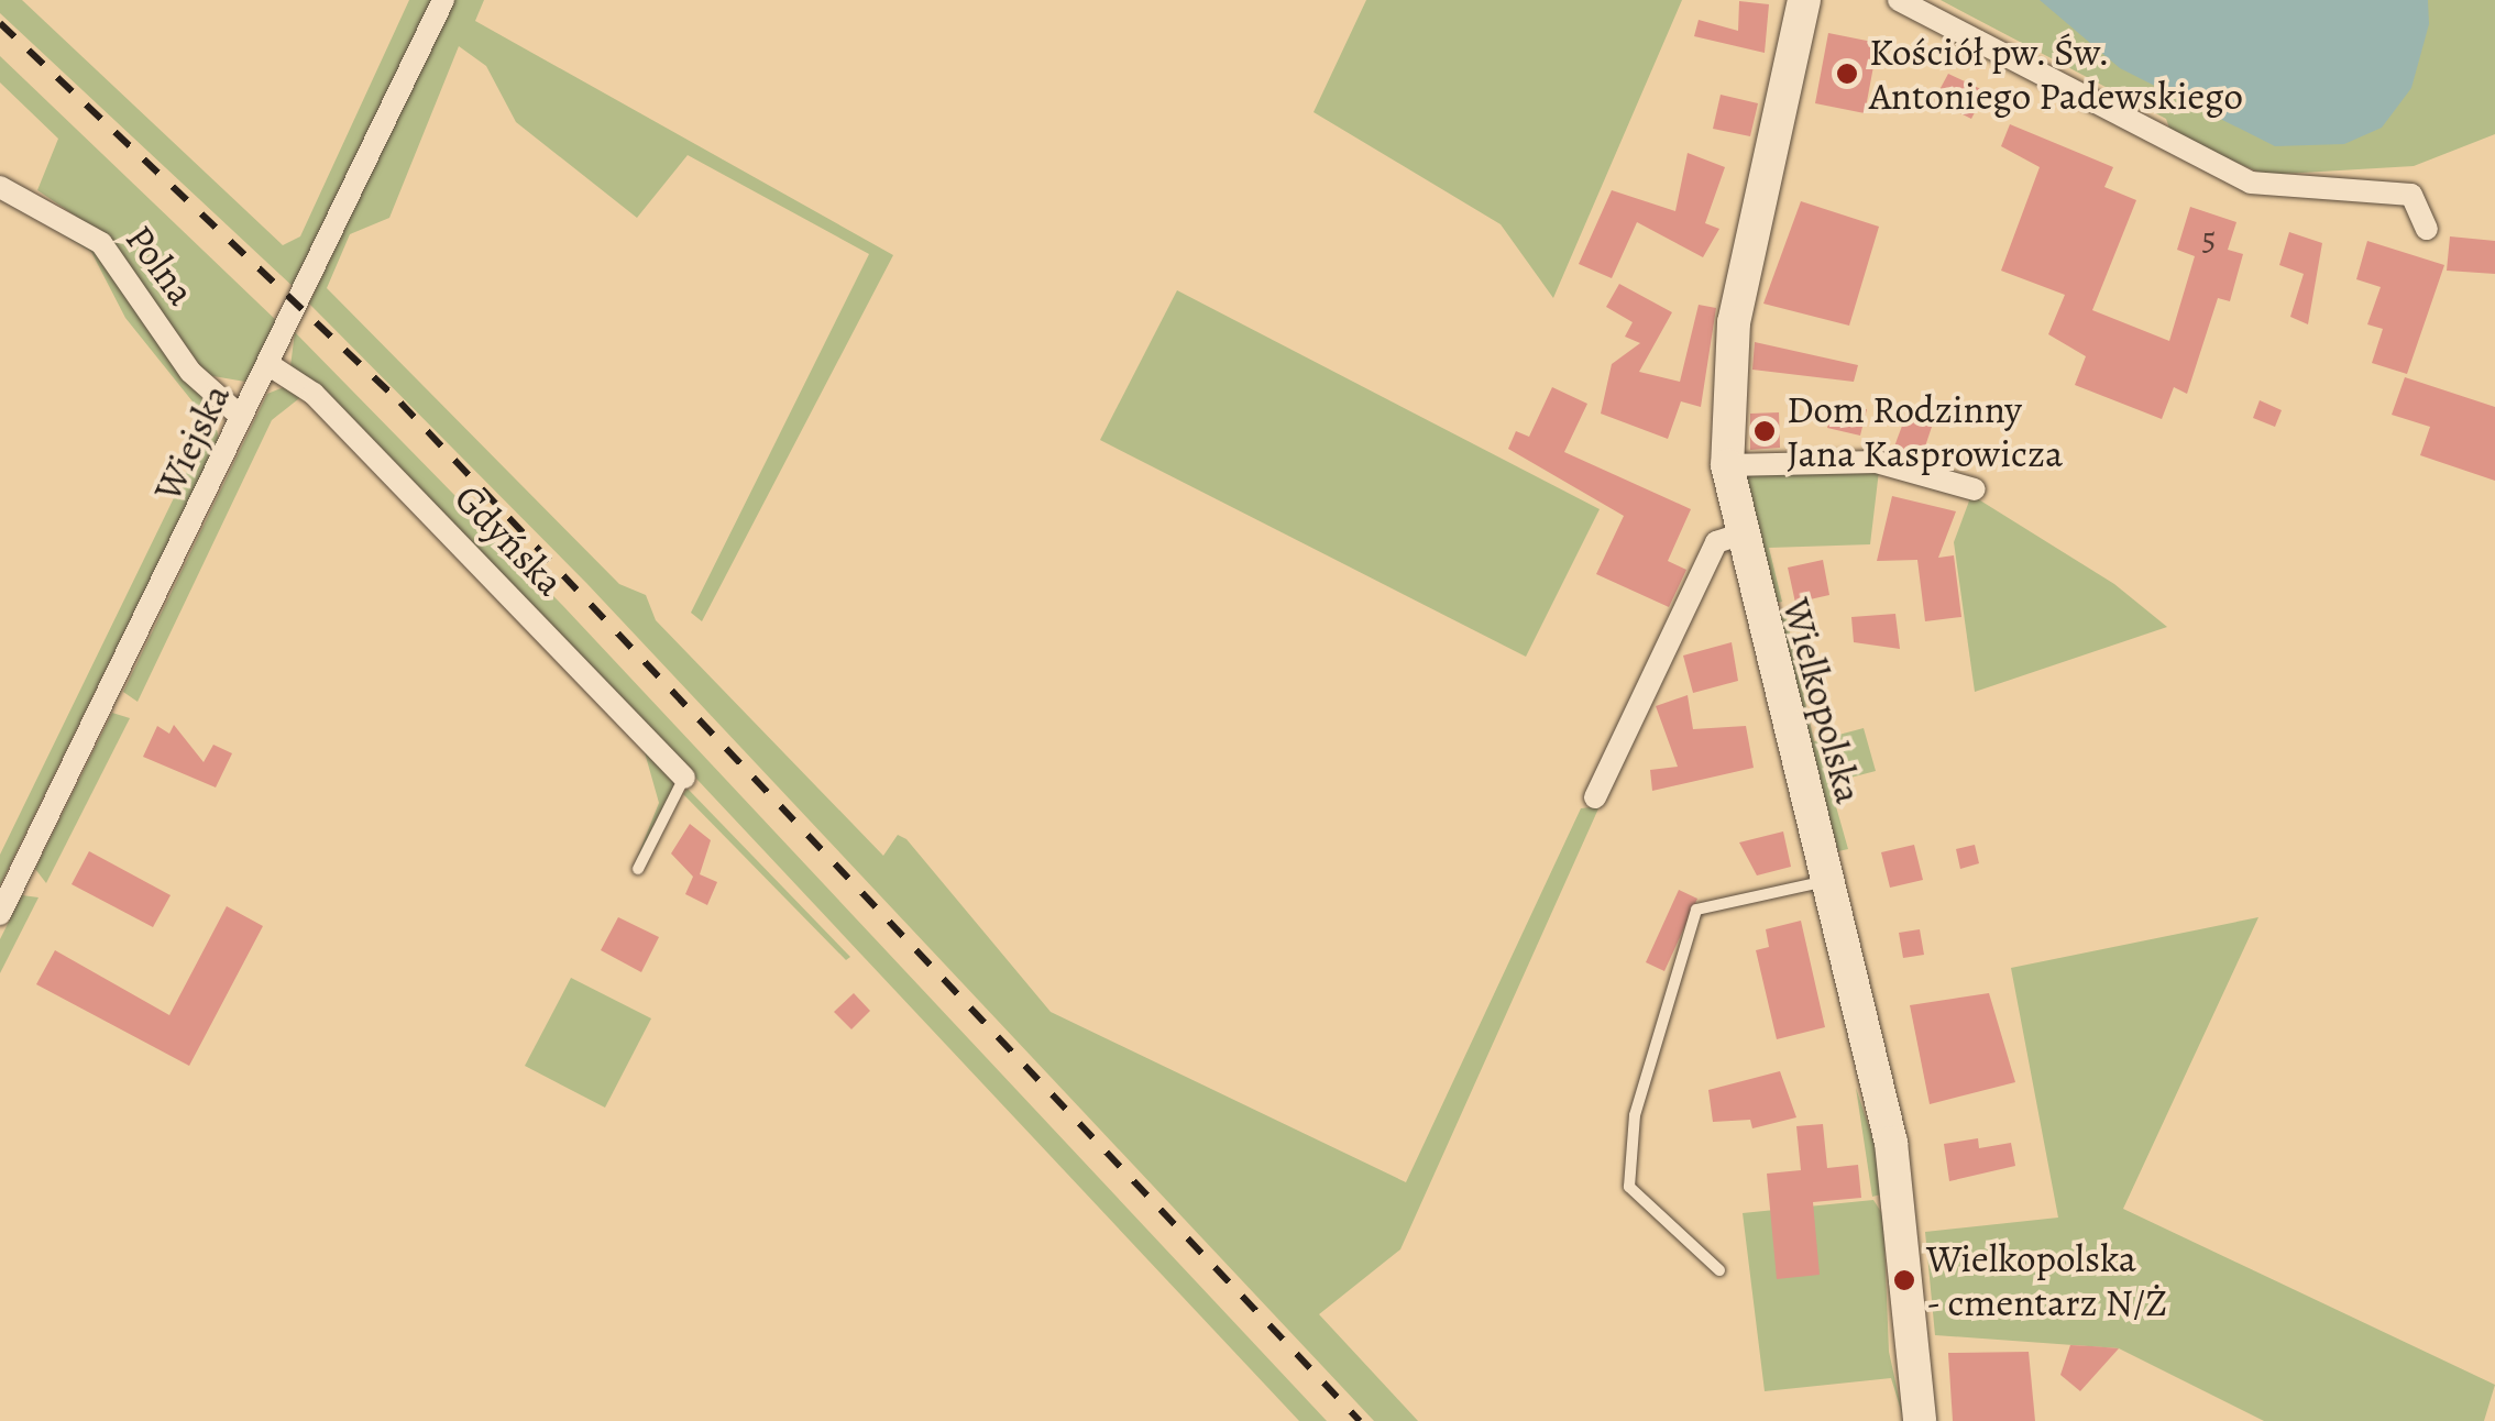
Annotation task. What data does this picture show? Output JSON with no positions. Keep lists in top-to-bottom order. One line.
{"streets":{"street":["Polna","Wiejska","Gdyńska","Wielkopolska"]},"crossings":[["Polna","Wiejska"],["Wiejska","Gdyńska"]],"places":["Kościół pw. Św. Antoniego Padewskiego","Dom Rodzinny Jana Kasprowicza","Wielkopolska - cmentarz N/Ż"],"house_numbers":["5"]}
